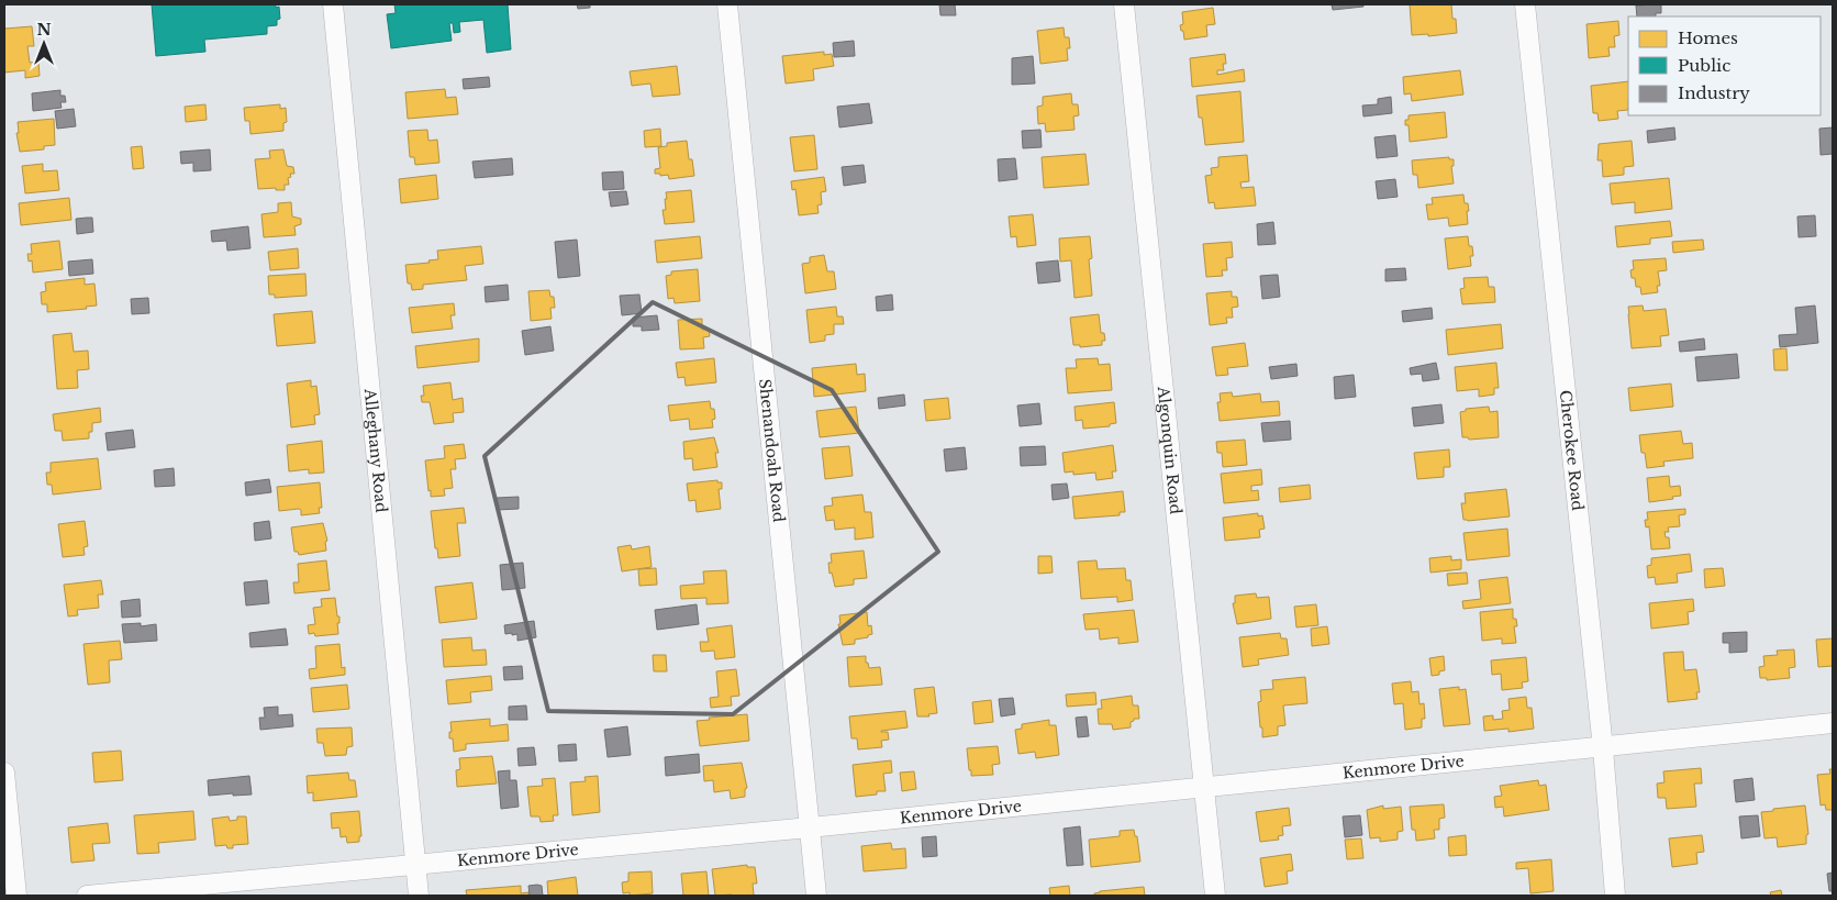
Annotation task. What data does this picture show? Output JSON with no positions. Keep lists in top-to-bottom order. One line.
{"streets":{"street":["Shenandoah Road","Algonquin Road","Cherokee Road","Alleghany Road","Kenmore Drive"]},"crossings":[["Shenandoah Road","Kenmore Drive"],["Algonquin Road","Kenmore Drive"],["Cherokee Road","Kenmore Drive"],["Alleghany Road","Kenmore Drive"]],"legend":["Homes","Public","Industry"],"north":"top"}
